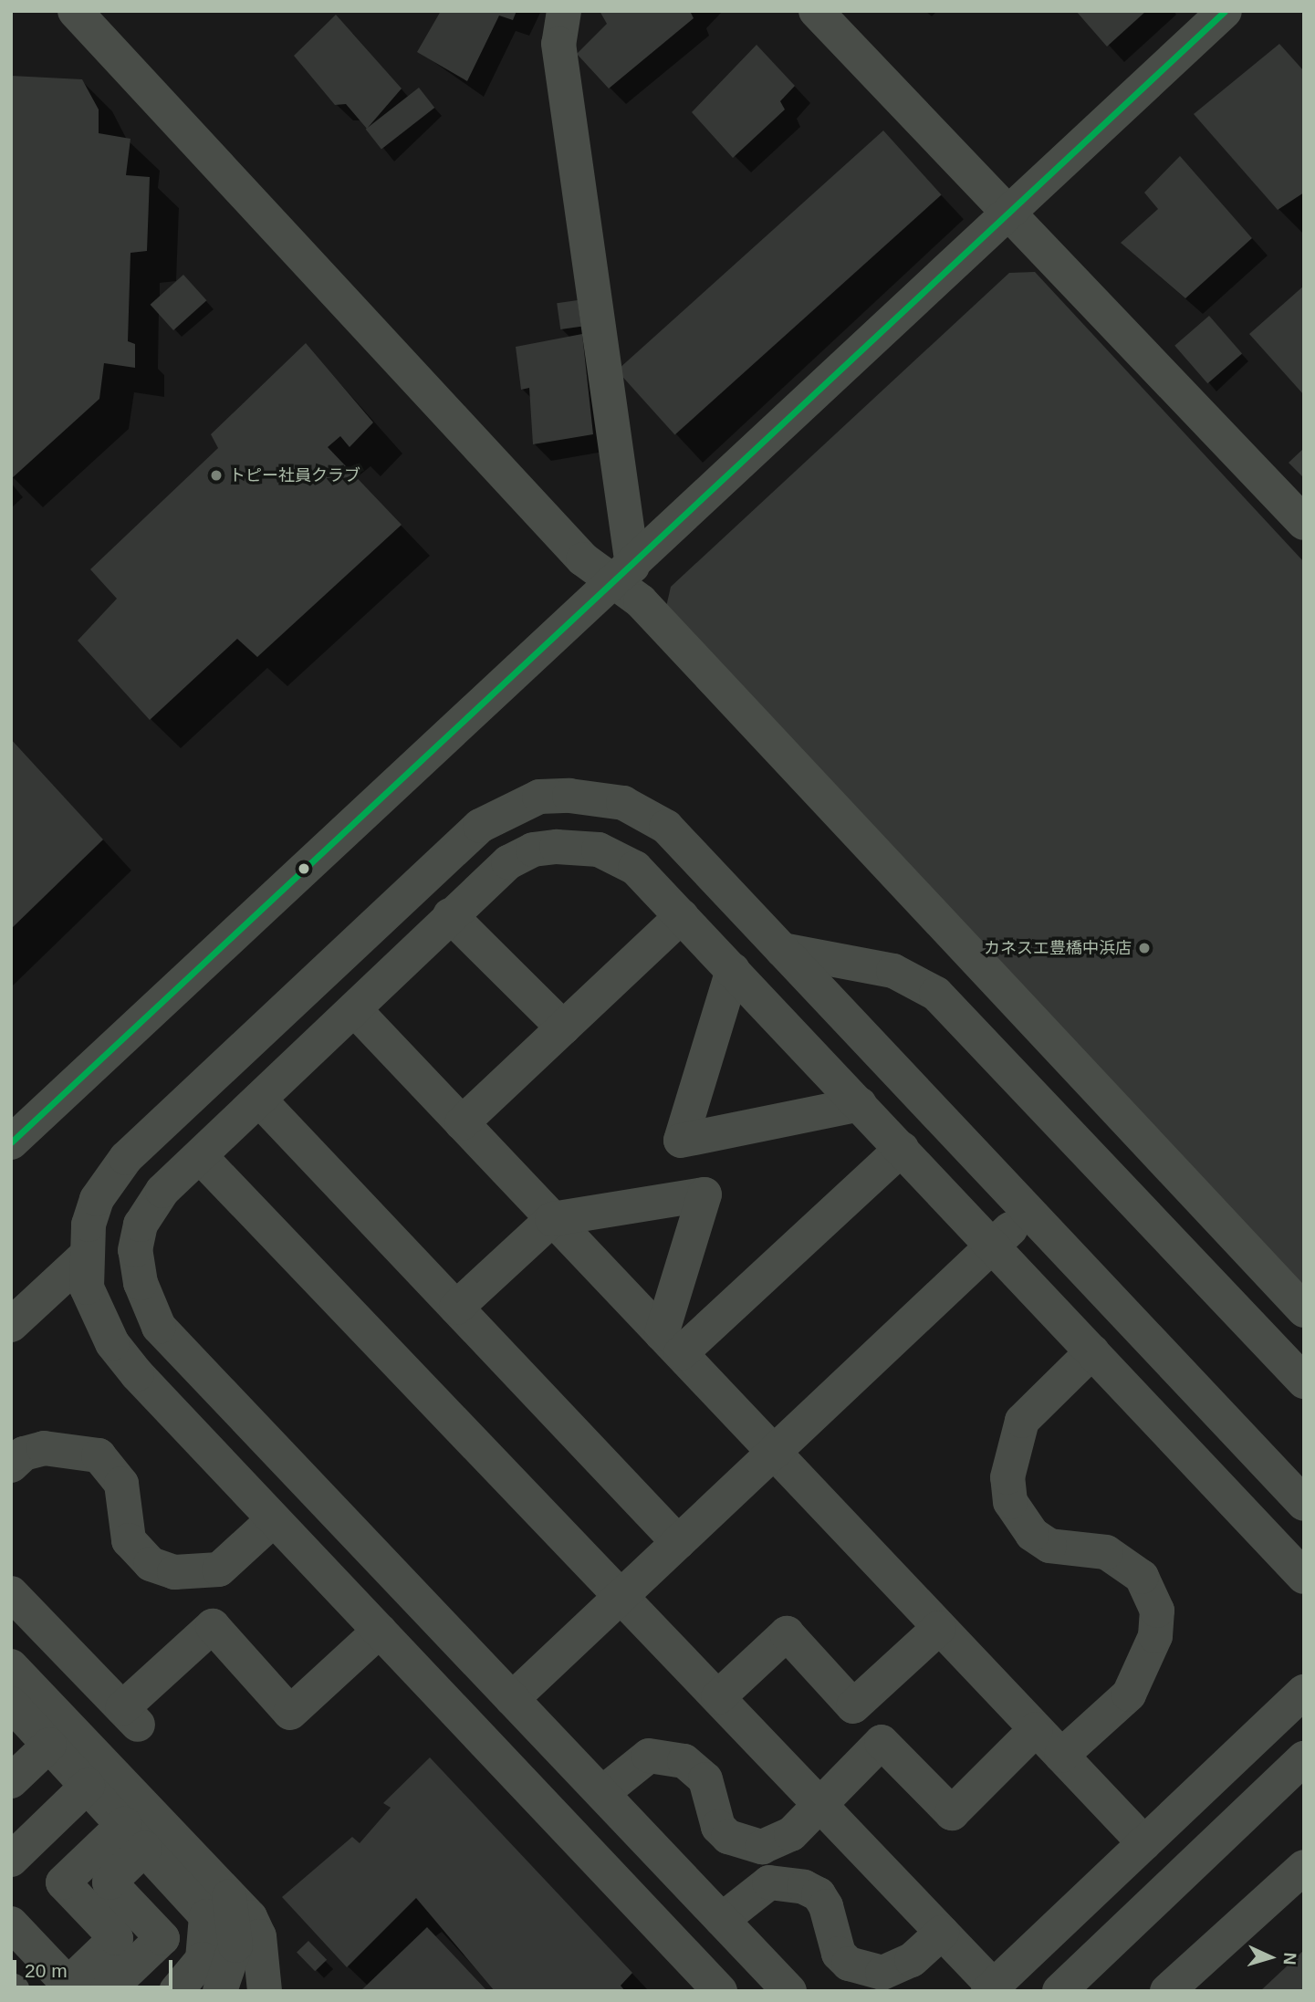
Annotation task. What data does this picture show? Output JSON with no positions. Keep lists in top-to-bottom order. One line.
{"places":["トピー社員クラブ","カネスエ豊橋中浜店"],"scale_bar":"20 m","north":"right"}
